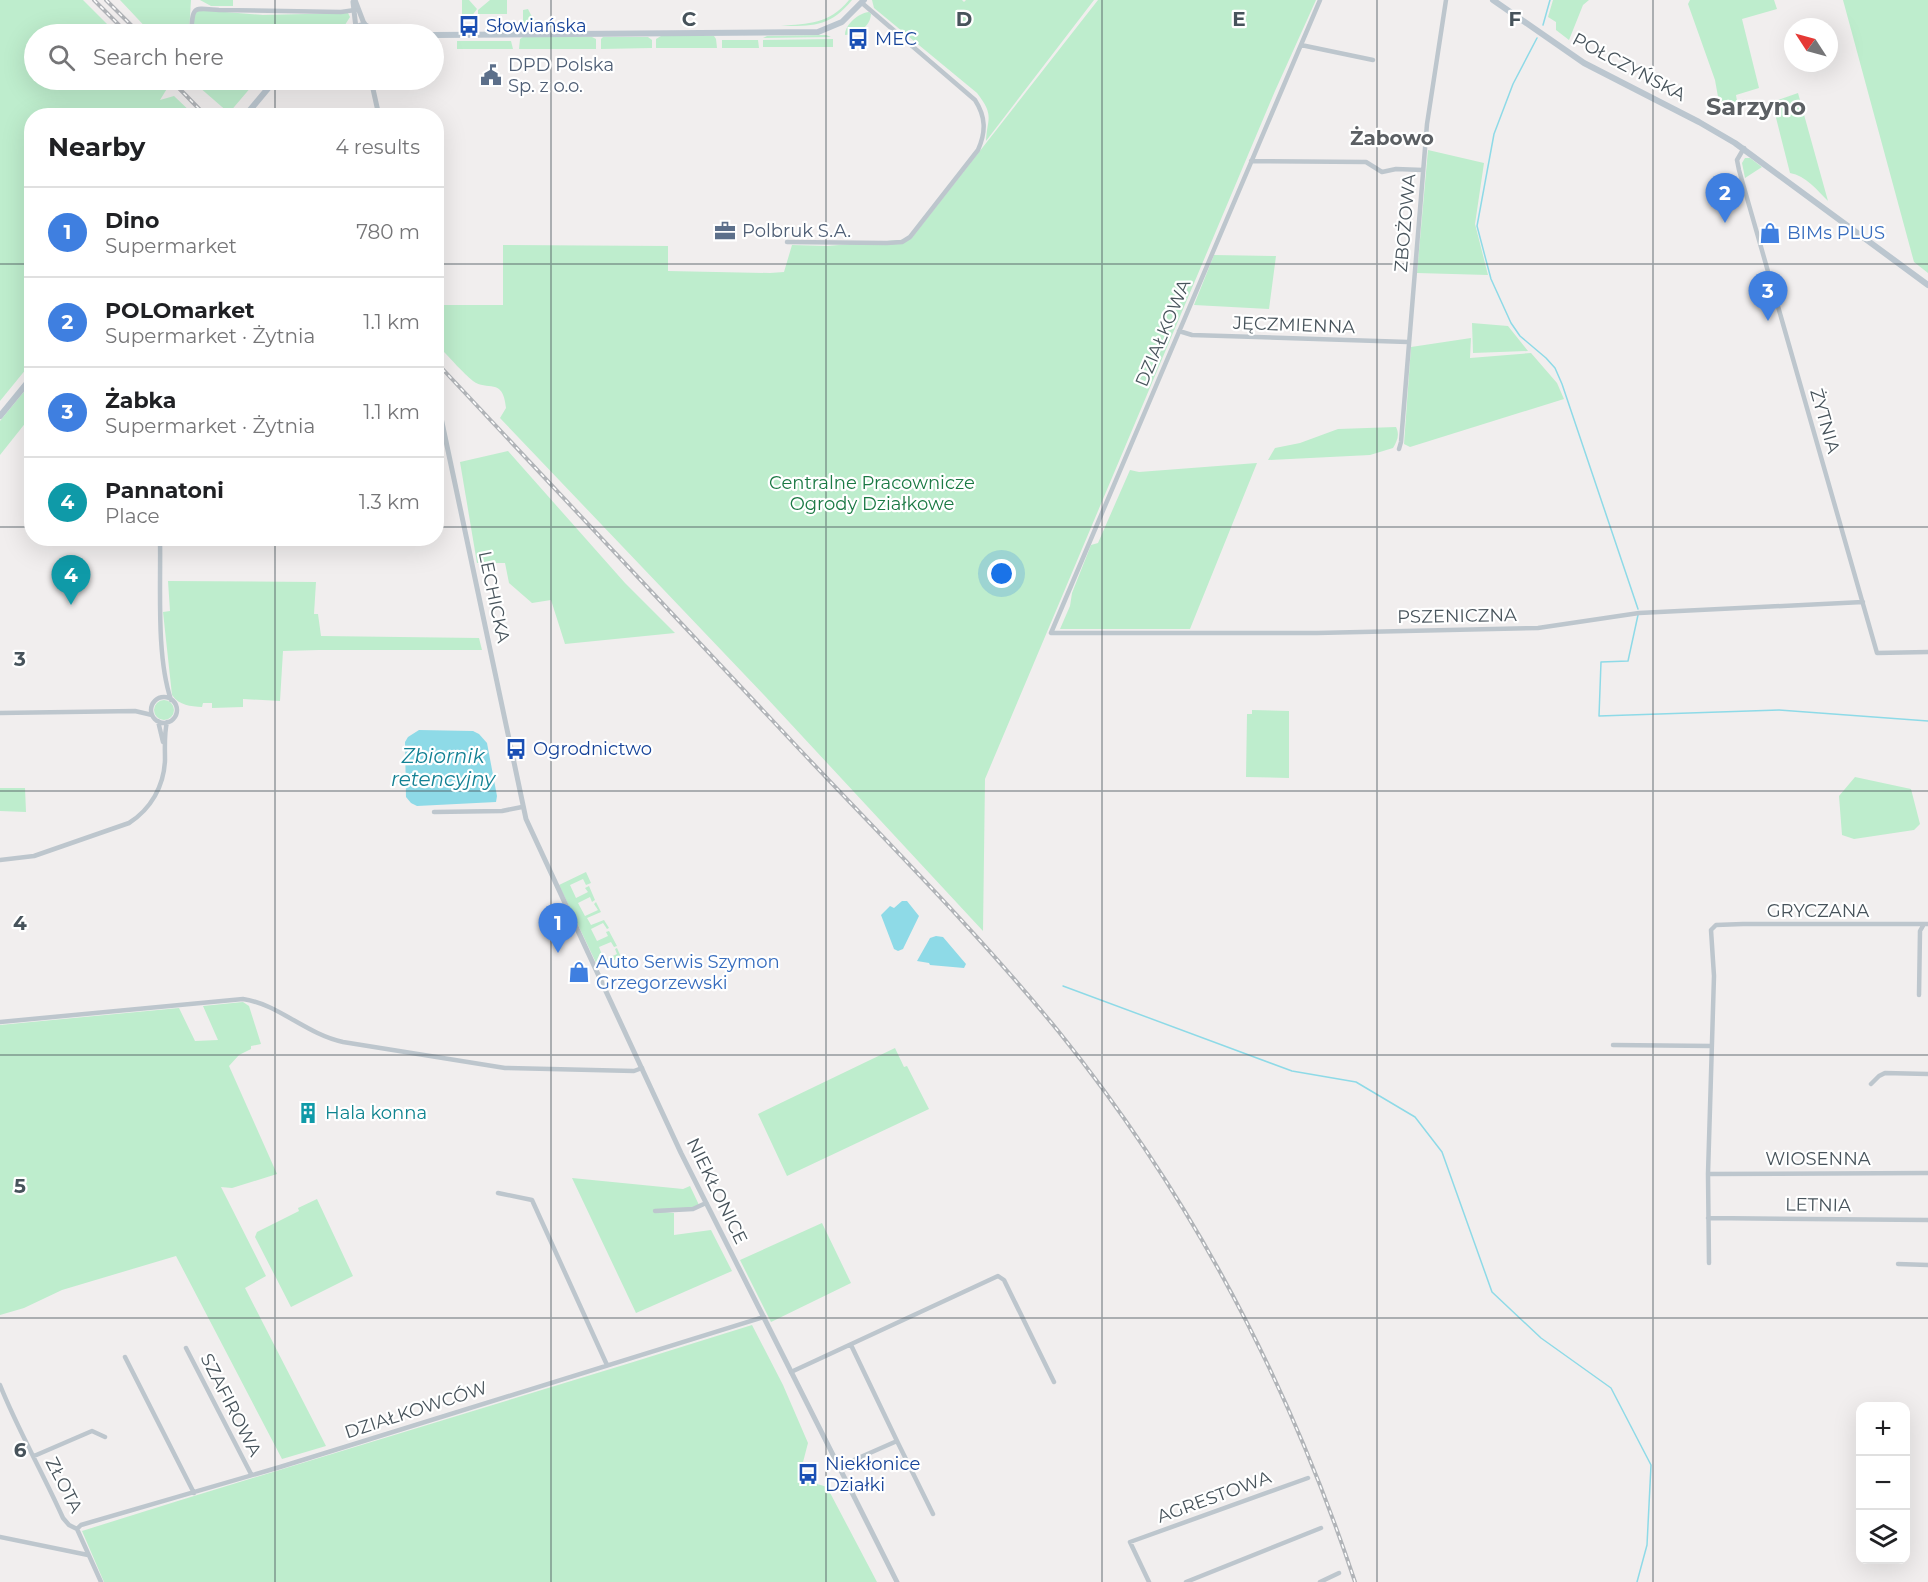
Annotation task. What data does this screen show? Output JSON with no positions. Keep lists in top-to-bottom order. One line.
{"streets":{"main road":["POŁCZYŃSKA"],"street":["ZBOŻOWA","JĘCZMIENNA","DZIAŁKOWA","ŻYTNIA","LECHICKA","PSZENICZNA","GRYCZANA","WIOSENNA","NIEKŁONICE","LETNIA","SZAFIROWA","DZIAŁKOWCÓW","ZŁOTA","AGRESTOWA"]},"crossings":[["POŁCZYŃSKA","ŻYTNIA"],["ZBOŻOWA","JĘCZMIENNA"],["JĘCZMIENNA","DZIAŁKOWA"],["DZIAŁKOWA","PSZENICZNA"],["ŻYTNIA","PSZENICZNA"],["LECHICKA","NIEKŁONICE"],["NIEKŁONICE","DZIAŁKOWCÓW"],["SZAFIROWA","DZIAŁKOWCÓW"],["DZIAŁKOWCÓW","ZŁOTA"]],"districts":["Sarzyno","Żabowo"],"water":["Zbiornik retencyjny"],"parks":["Centralne Pracownicze Ogrody Działkowe"],"places":{"bus stop":["Słowiańska","MEC","Ogrodnictwo","Niekłonice Działki"],"public building":["DPD Polska Sp. z o.o."],"office":["Polbruk S.A."],"shop":["BIMs PLUS","Auto Serwis Szymon Grzegorzewski"],"building":["Hala konna"]},"north":"top left","page":{"search":"Search here","heading":["Nearby","4 results"],"pins":["2","3","4","1"],"list":[{"mark":"1","name":"Dino","note":"Supermarket","value":"780 m"},{"mark":"2","name":"POLOmarket","note":"Supermarket · Żytnia","value":"1.1 km"},{"mark":"3","name":"Żabka","note":"Supermarket · Żytnia","value":"1.1 km"},{"mark":"4","name":"Pannatoni","note":"Place","value":"1.3 km"}],"map_buttons":["+","−"]},"grid":{"columns":["C","D","E","F"],"rows":["3","4","5","6"]}}
